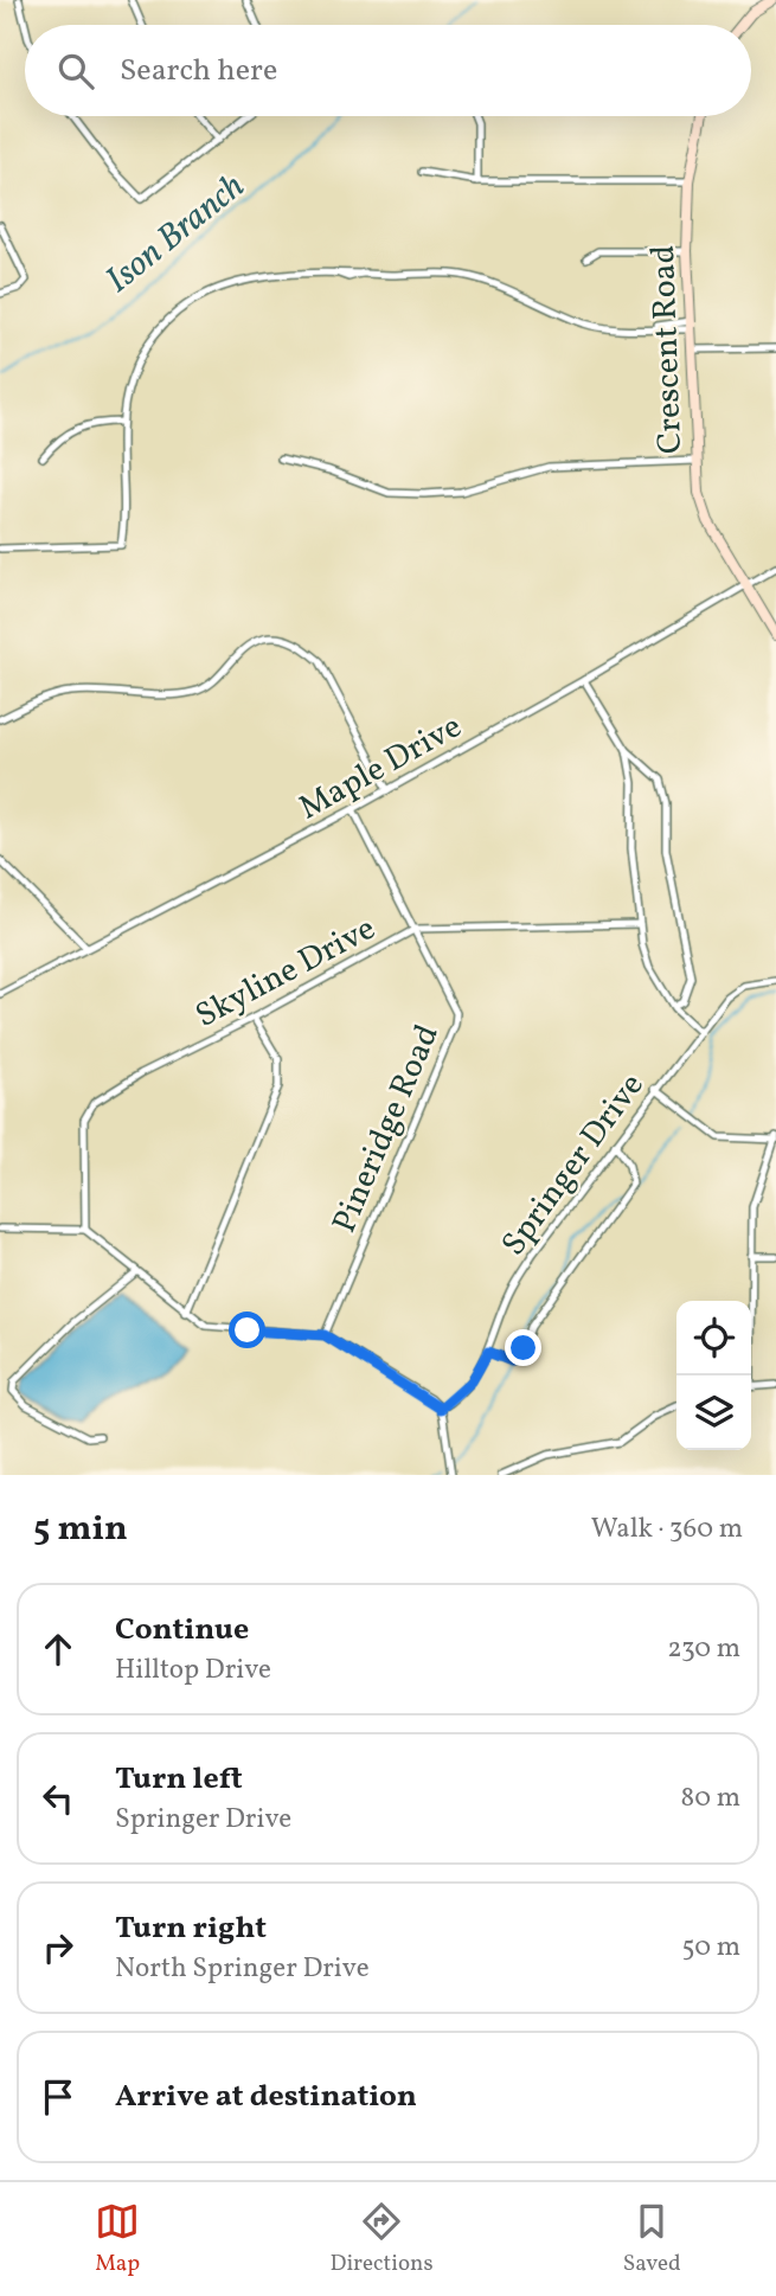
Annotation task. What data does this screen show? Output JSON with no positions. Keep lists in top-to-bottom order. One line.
{"streets":{"street":["Crescent Road","Maple Drive","Skyline Drive","Pineridge Road","Springer Drive"]},"crossings":[["Crescent Road","Maple Drive"],["Maple Drive","Pineridge Road"],["Skyline Drive","Pineridge Road"]],"water":["Ison Branch"],"page":{"search":"Search here","heading":["5 min","Walk · 360 m"],"list":[["Continue","Hilltop Drive","230 m"],["Turn left","Springer Drive","80 m"],["Turn right","North Springer Drive","50 m"],"Arrive at destination"],"nav":["Map","Directions","Saved"]}}
